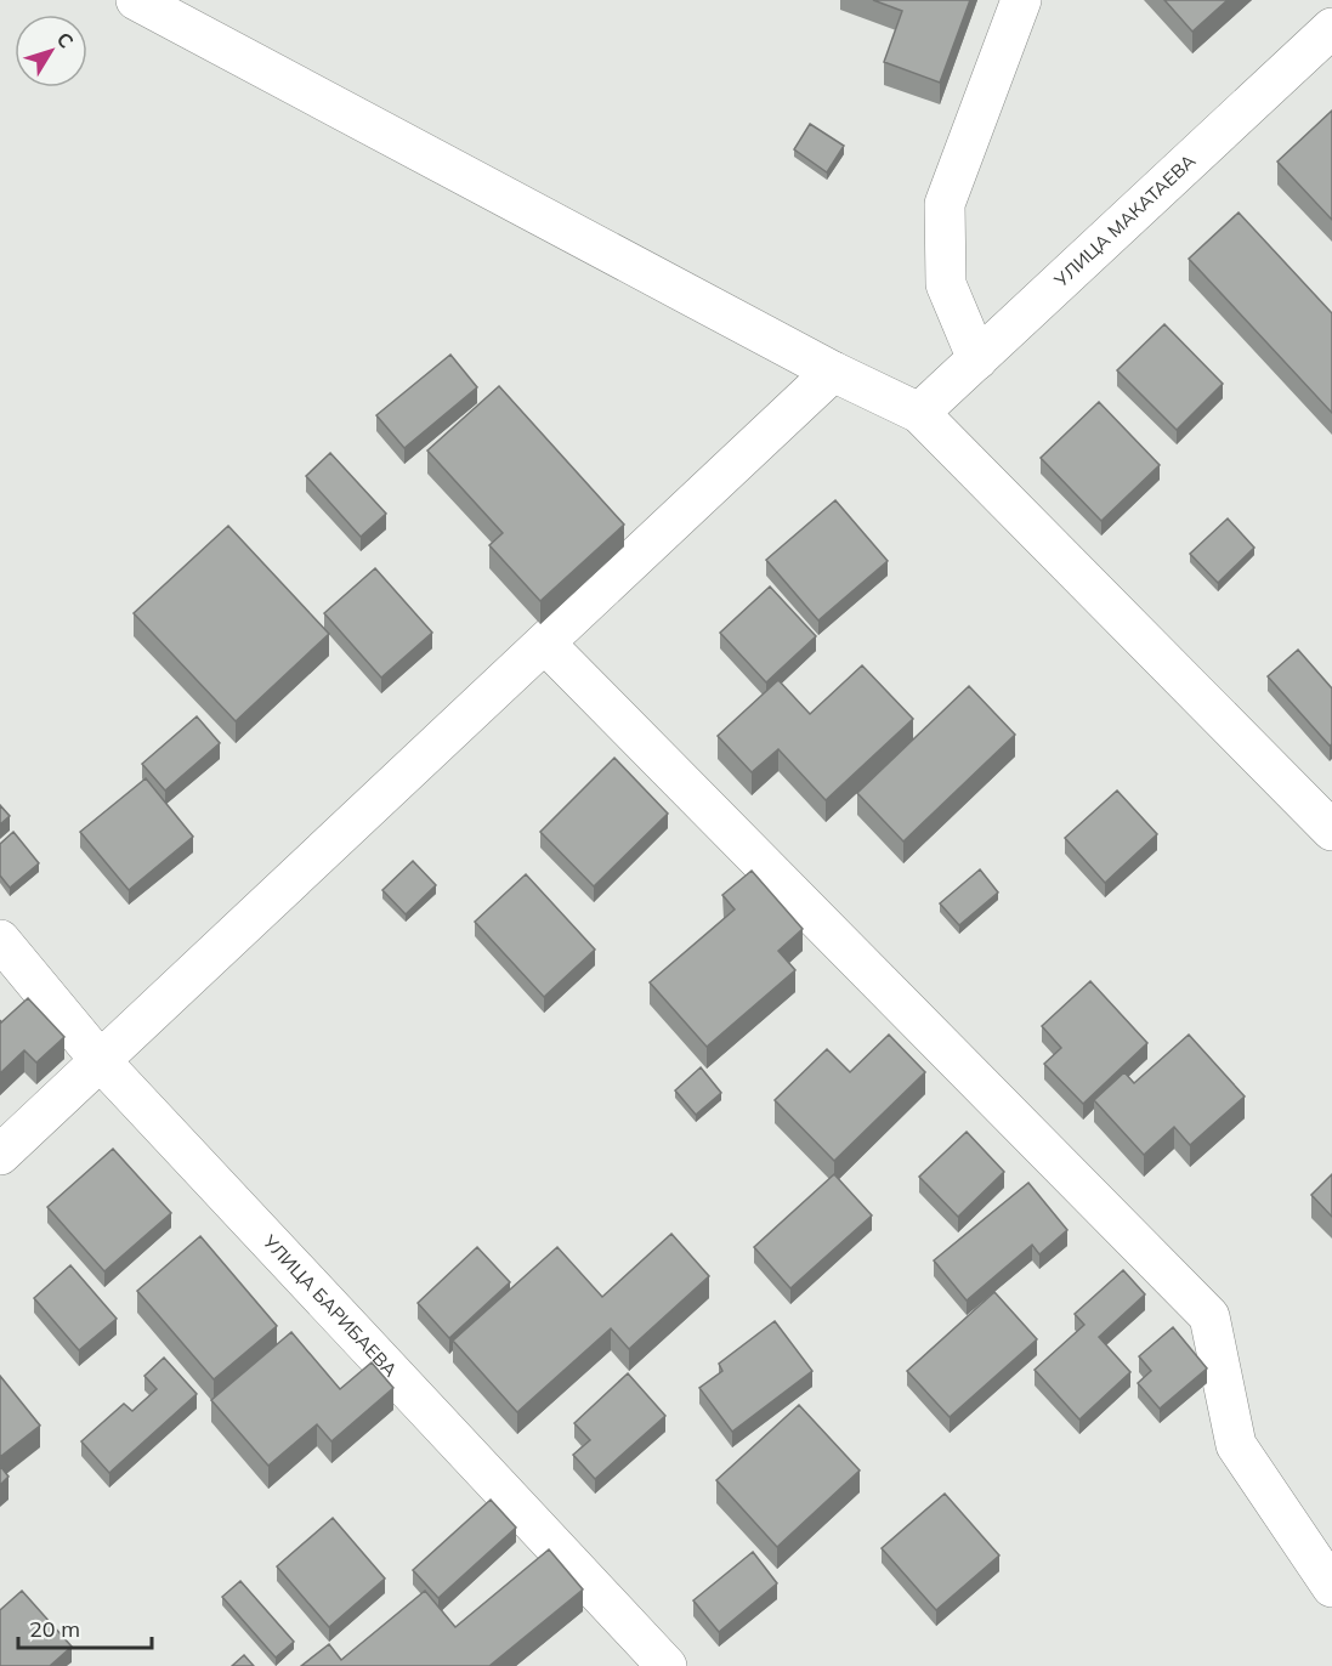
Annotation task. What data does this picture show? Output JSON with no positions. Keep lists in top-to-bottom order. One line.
{"streets":{"street":["УЛИЦА МАКАТАЕВА","УЛИЦА БАРИБАЕВА"]},"scale_bar":"20 m","north":"top right"}
